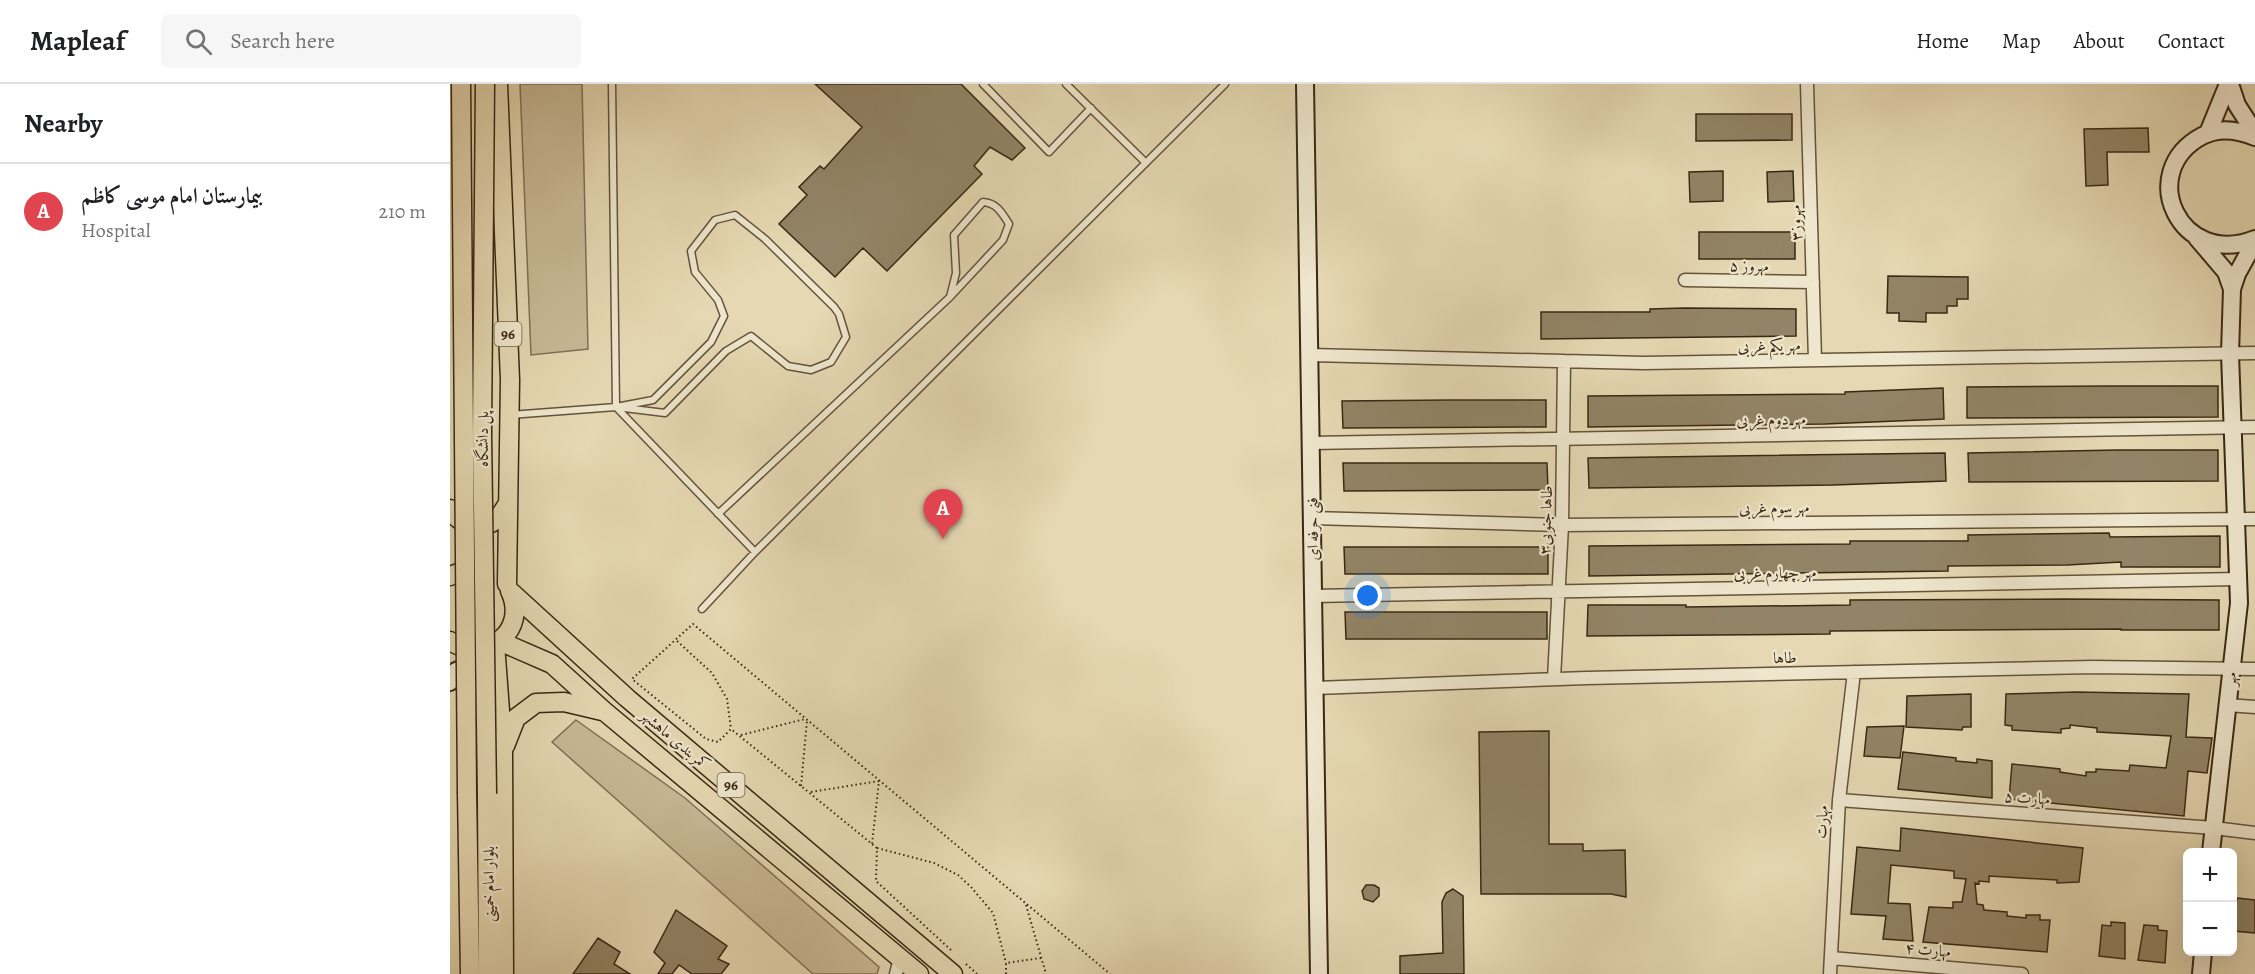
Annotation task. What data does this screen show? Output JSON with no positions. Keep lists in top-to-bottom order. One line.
{"streets":{"main road":["96","پل دانشگاه","کمربندی ماهشهر","بلوار امام خمینی"],"street":["مهروز۳","مهروز ۵","مهر یکم غربی","مهر دوم غربی","مهر سوم غربی","طاها جنوبی۳","فنی حرفه ای","مهر چهارم غربی","طاها","مهر","مهارت ۵","مهارت","مهارت ۴"]},"crossings":[["مهروز۳","مهروز ۵"],["مهروز۳","مهر یکم غربی"],["96","کمربندی ماهشهر"],["مهر یکم غربی","طاها جنوبی۳"],["مهر یکم غربی","فنی حرفه ای"],["مهر یکم غربی","مهر"],["مهر دوم غربی","طاها جنوبی۳"],["مهر دوم غربی","فنی حرفه ای"],["مهر دوم غربی","مهر"],["پل دانشگاه","بلوار امام خمینی"],["مهر سوم غربی","طاها جنوبی۳"],["مهر سوم غربی","فنی حرفه ای"],["مهر سوم غربی","مهر"],["طاها جنوبی۳","مهر چهارم غربی"],["طاها جنوبی۳","طاها"],["فنی حرفه ای","مهر چهارم غربی"],["فنی حرفه ای","طاها"],["مهر چهارم غربی","مهر"],["طاها","مهر"],["طاها","مهارت"],["مهر","مهارت ۵"],["مهارت ۵","مهارت"],["مهارت","مهارت ۴"]],"page":{"header":"Mapleaf","search":"Search here","nav":["Home","Map","About","Contact"],"heading":"Nearby","list":[{"mark":"A","name":"بیمارستان امام موسی کاظم","note":"Hospital","value":"210 m"}],"pins":"A","map_buttons":["+","−"]}}
